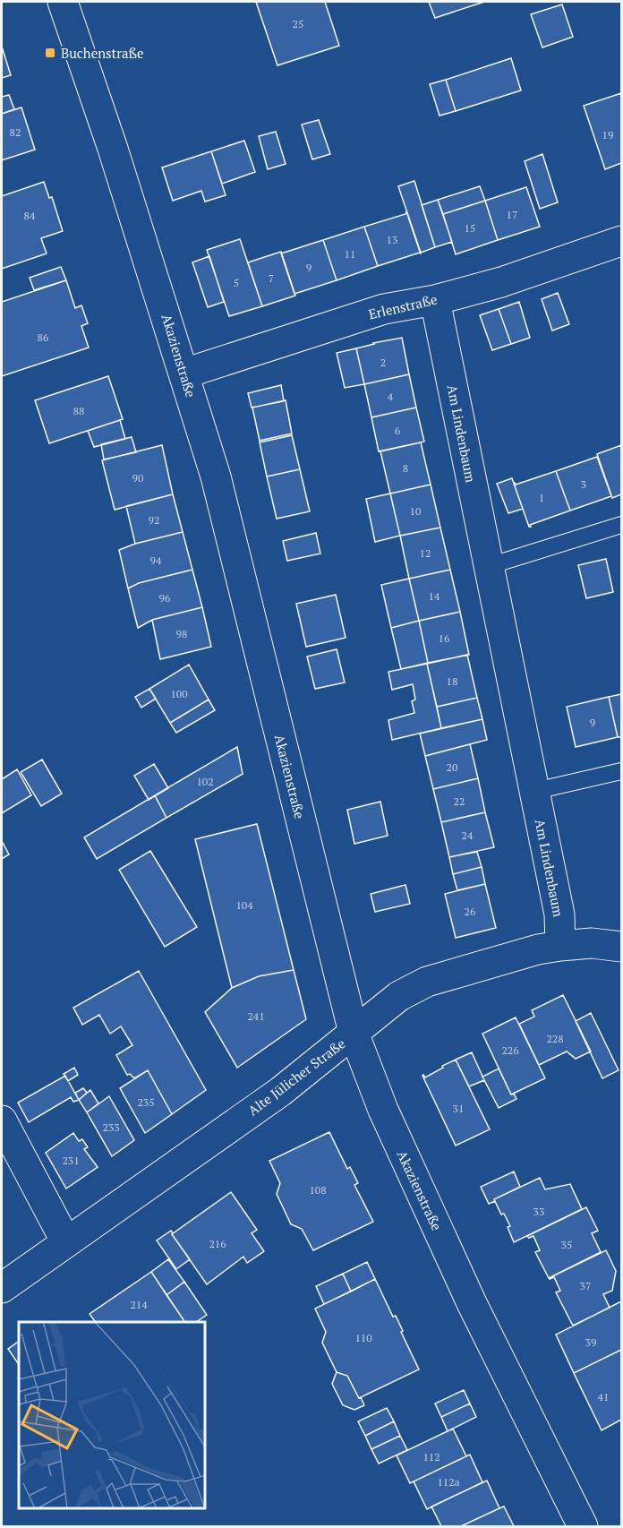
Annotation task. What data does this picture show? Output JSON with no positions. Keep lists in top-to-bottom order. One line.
{"streets":{"street":["Erlenstraße","Akazienstraße","Am Lindenbaum","Alte Jülicher Straße"]},"crossings":[["Erlenstraße","Akazienstraße"],["Erlenstraße","Am Lindenbaum"],["Akazienstraße","Alte Jülicher Straße"],["Am Lindenbaum","Alte Jülicher Straße"]],"places":{"transit":["Buchenstraße"]},"house_numbers":["25","82","19","17","84","15","13","11","9","7","5","86","2","4","88","6","8","90","3","1","10","92","12","94","14","96","98","16","18","100","9","20","102","22","24","104","26","241","228","226","235","31","233","231","108","33","216","35","37","214","110","39","41","112","112a"]}
